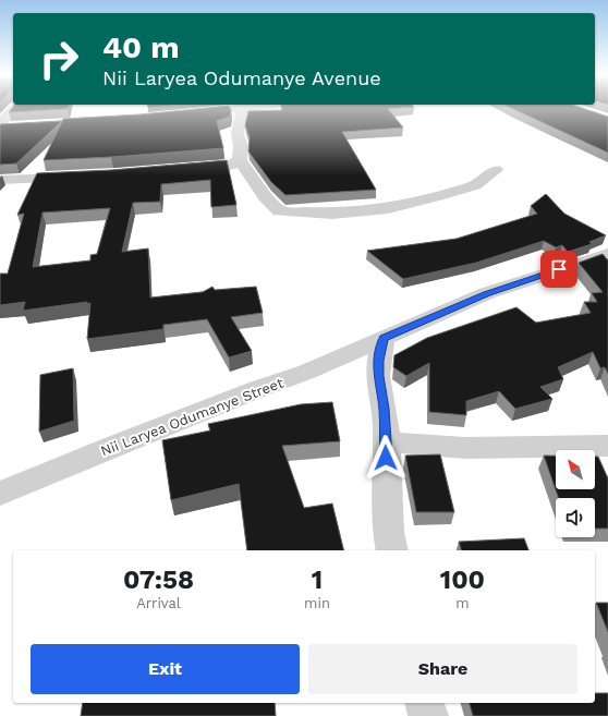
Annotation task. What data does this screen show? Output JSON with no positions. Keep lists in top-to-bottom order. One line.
{"streets":{"street":["Nii Laryea Odumanye Street"]},"north":"top left","page":{"turn":["40 m","Nii Laryea Odumanye Avenue"],"eta":["07:58","Arrival","1","min","100","m"],"buttons":["Exit","Share"]}}
